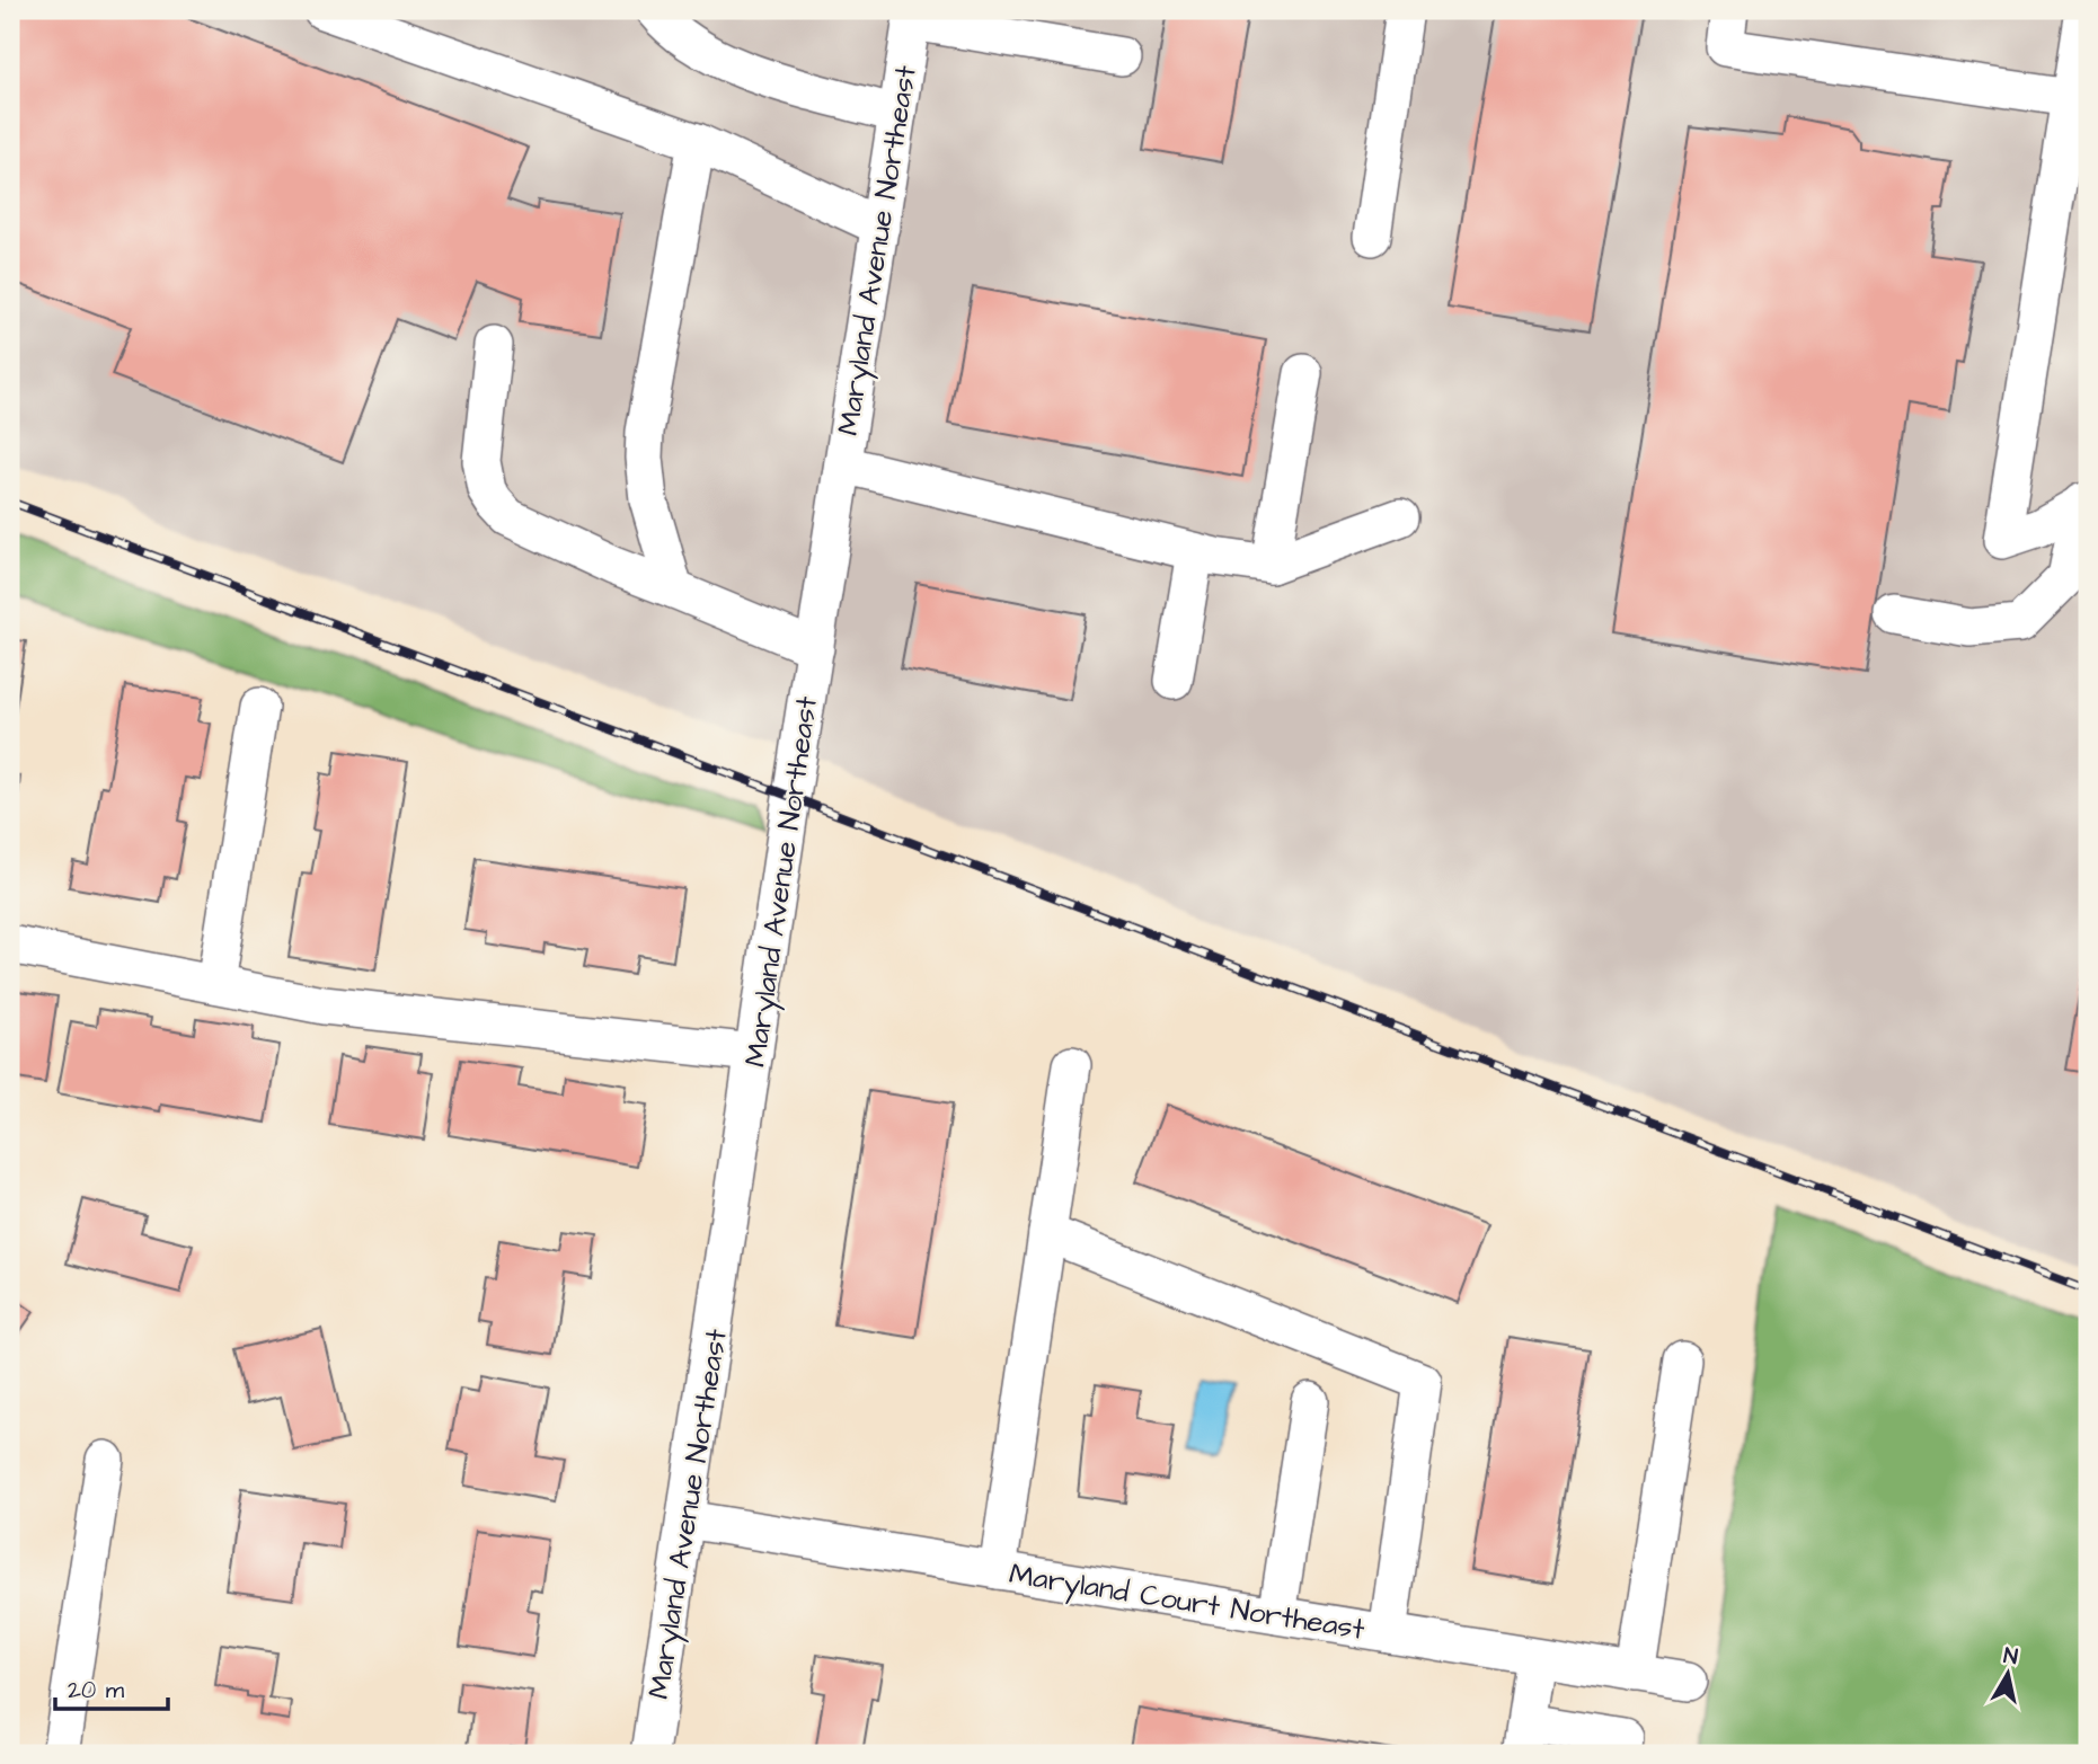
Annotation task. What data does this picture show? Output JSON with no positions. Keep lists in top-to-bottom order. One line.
{"streets":{"street":["Maryland Avenue Northeast","Maryland Court Northeast"]},"crossings":[["Maryland Avenue Northeast","Maryland Court Northeast"]],"scale_bar":"20 m","north":"top"}
